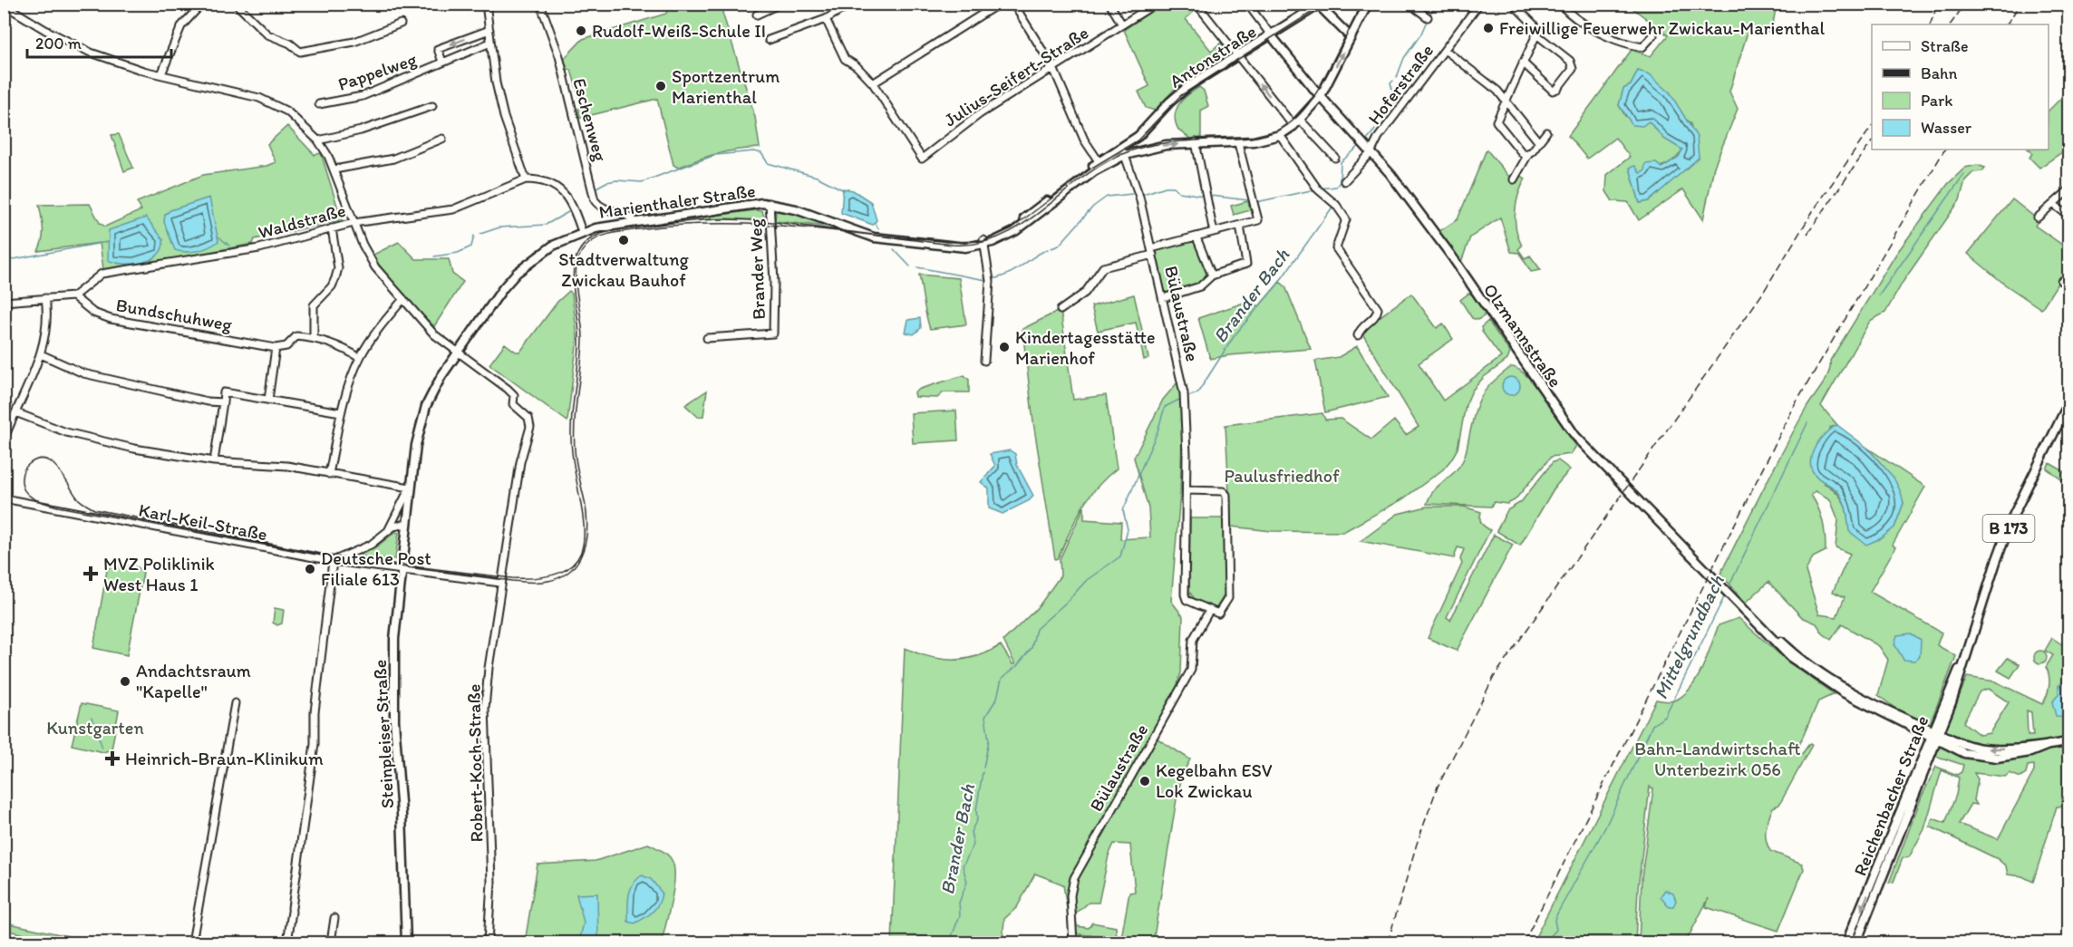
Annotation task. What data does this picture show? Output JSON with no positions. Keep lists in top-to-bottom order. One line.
{"streets":{"main road":["Antonstraße","Marienthaler Straße","Olzmannstraße","B 173","Steinpleiser Straße","Reichenbacher Straße"],"street":["Pappelweg","Julius-Seifert-Straße","Hoferstraße","Eschenweg","Waldstraße","Brander Weg","Bülaustraße","Bundschuhweg","Karl-Keil-Straße","Robert-Koch-Straße"]},"crossings":[["Antonstraße","Marienthaler Straße"],["Antonstraße","Bülaustraße"],["Antonstraße","Olzmannstraße"],["Hoferstraße","Olzmannstraße"],["Eschenweg","Marienthaler Straße"],["Marienthaler Straße","Brander Weg"],["Marienthaler Straße","Bülaustraße"],["Marienthaler Straße","Olzmannstraße"],["Waldstraße","Bundschuhweg"],["Olzmannstraße","Reichenbacher Straße"],["Karl-Keil-Straße","Steinpleiser Straße"]],"water":["Brander Bach","Mittelgrundbach"],"parks":["Paulusfriedhof","Kunstgarten","Bahn-Landwirtschaft Unterbezirk 056"],"places":{"other":["Freiwillige Feuerwehr Zwickau-Marienthal","Rudolf-Weiß-Schule II","Sportzentrum Marienthal","Stadtverwaltung Zwickau Bauhof","Kindertagesstätte Marienhof","Deutsche Post Filiale 613","Andachtsraum \"Kapelle\"","Kegelbahn ESV Lok Zwickau"],"health":["MVZ Poliklinik West Haus 1","Heinrich-Braun-Klinikum"]},"legend":["Straße","Bahn","Park","Wasser"],"scale_bar":"200 m"}
